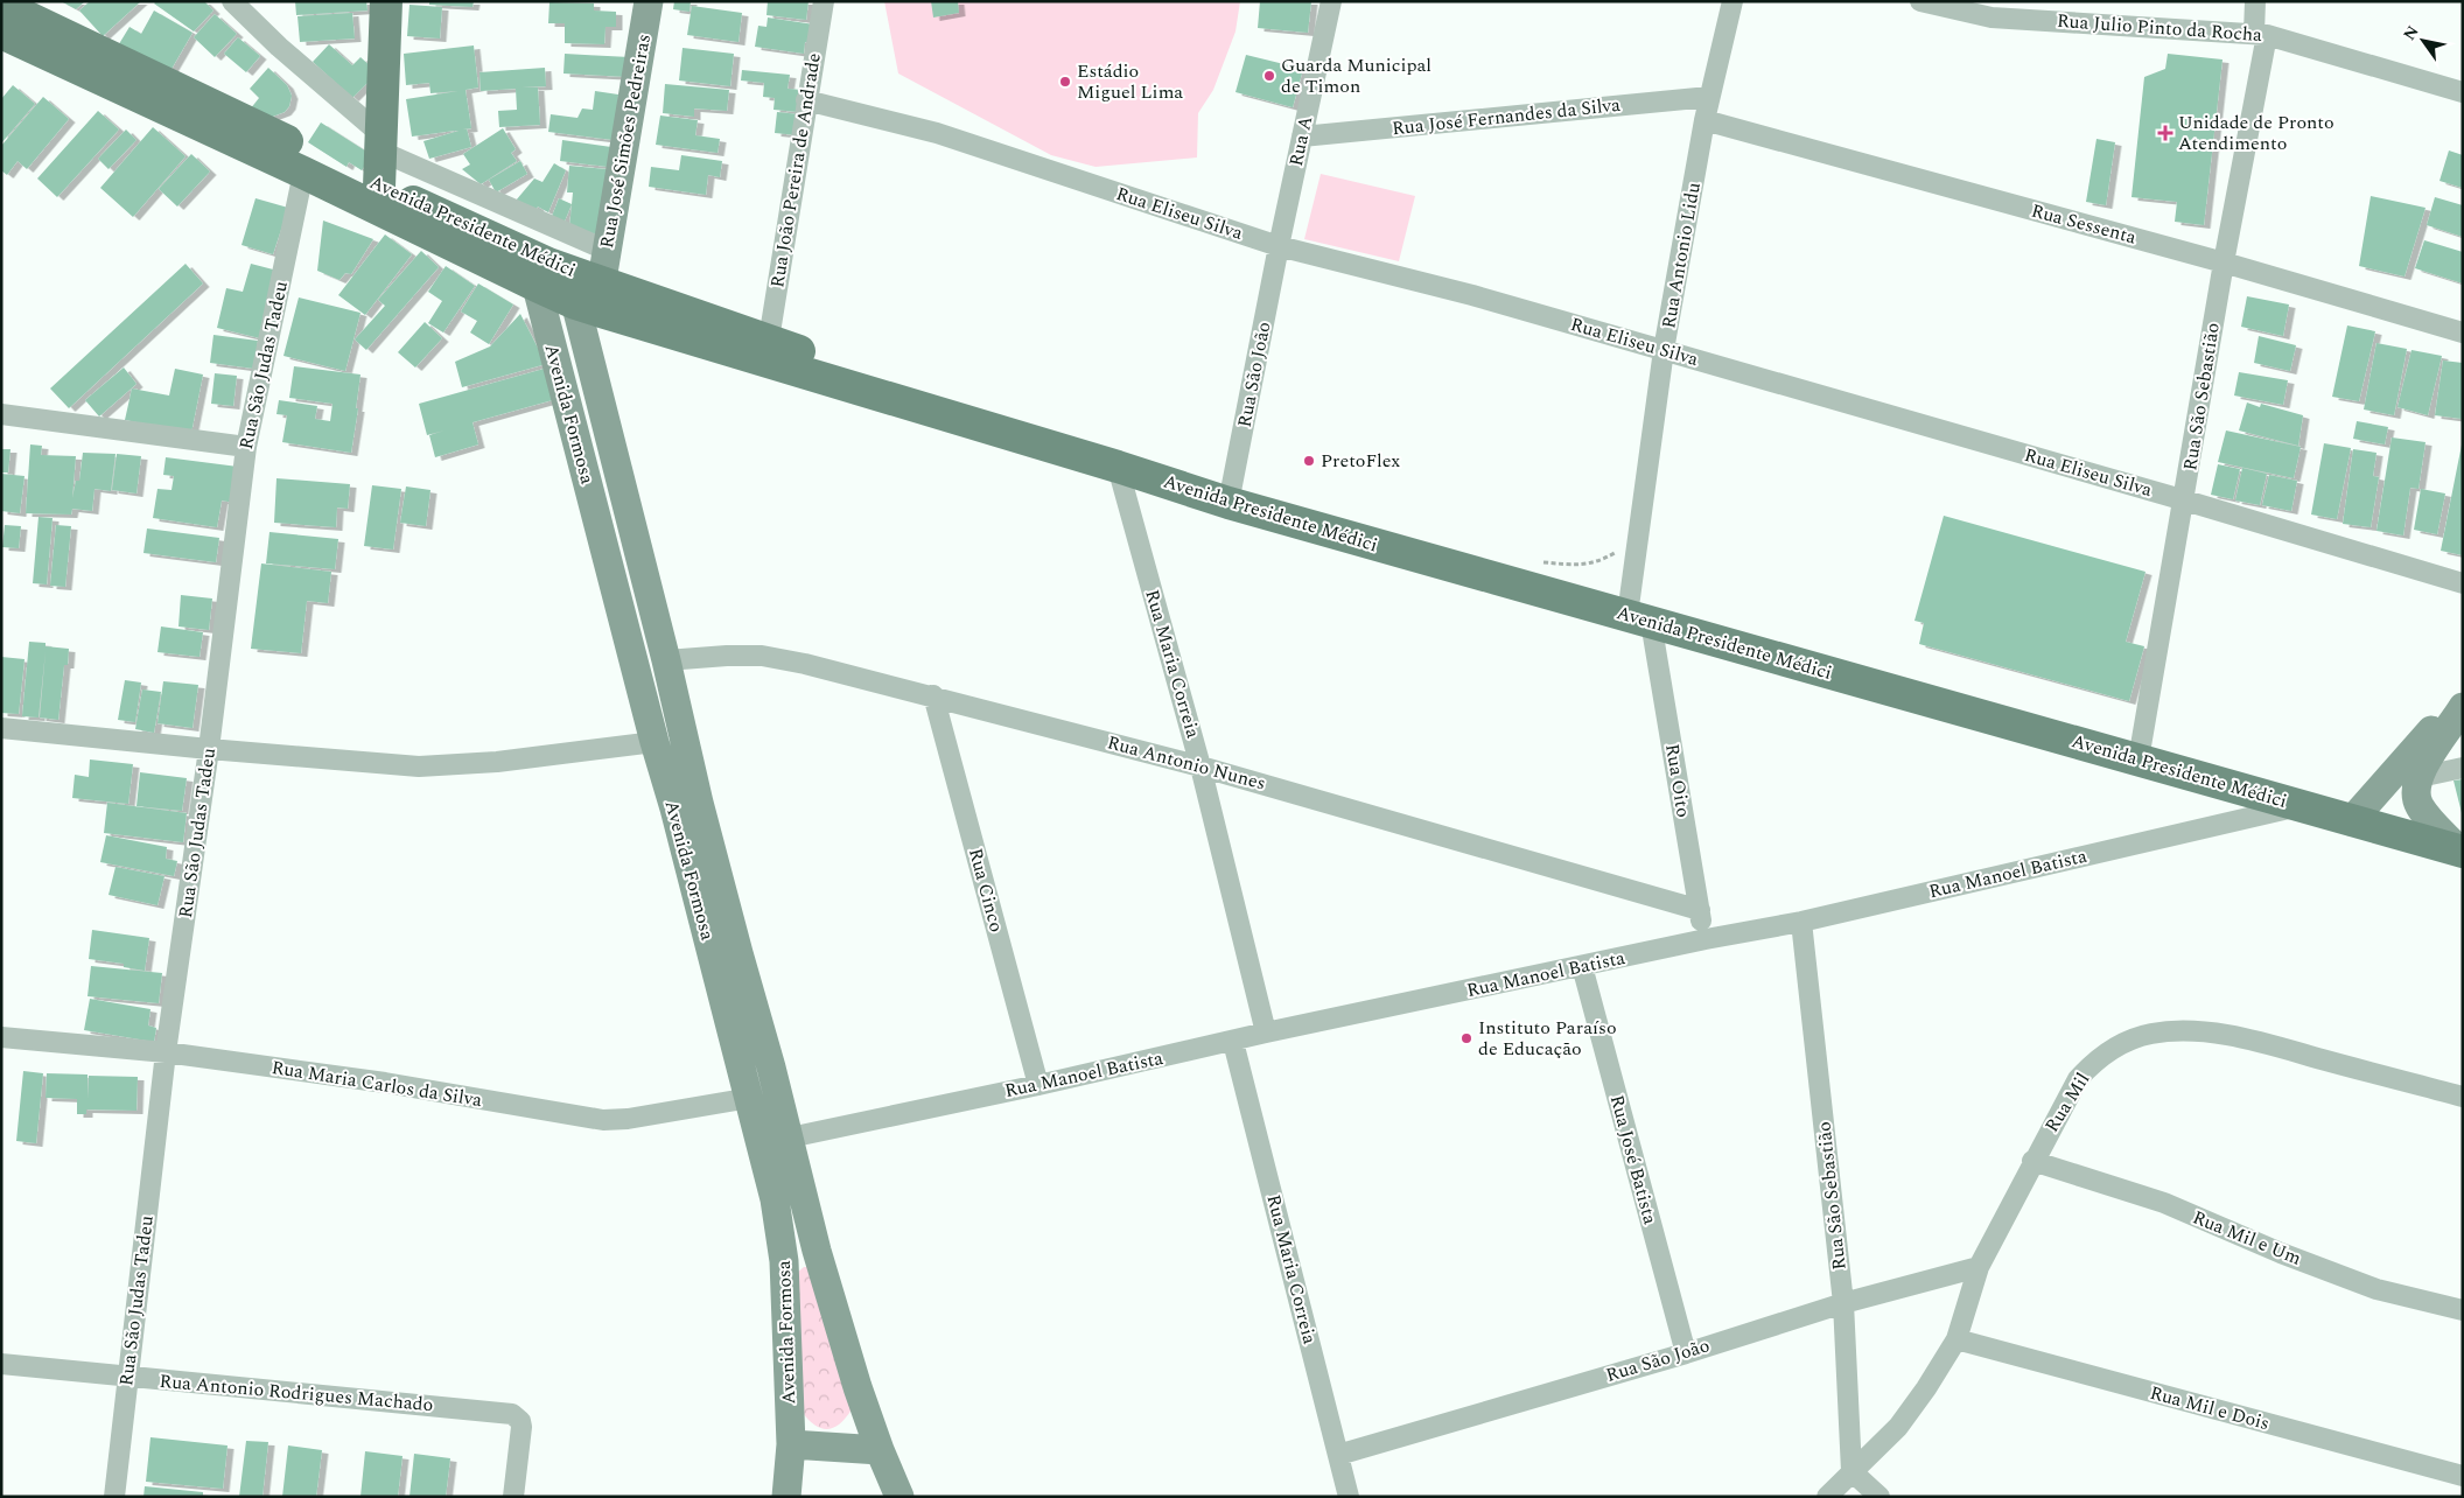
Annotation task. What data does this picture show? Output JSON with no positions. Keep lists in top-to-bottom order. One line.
{"streets":{"main road":["Rua José Simões Pedreiras","Avenida Presidente Médici","Avenida Formosa"],"street":["Rua Julio Pinto da Rocha","Rua José Fernandes da Silva","Rua A","Rua João Pereira de Andrade","Rua Eliseu Silva","Rua Sessenta","Rua Antonio Lidu","Rua São Judas Tadeu","Rua São João","Rua São Sebastião","Rua Maria Correia","Rua Antonio Nunes","Rua Oito","Rua Manoel Batista","Rua Cinco","Rua Maria Carlos da Silva","Rua Mil","Rua José Batista","Rua Mil e Um","Rua Antonio Rodrigues Machado","Rua Mil e Dois"]},"crossings":[["Rua Julio Pinto da Rocha","Rua São Sebastião"],["Rua José Fernandes da Silva","Rua A"],["Rua José Fernandes da Silva","Rua Antonio Lidu"],["Rua José Simões Pedreiras","Avenida Presidente Médici"],["Rua A","Rua Eliseu Silva"],["Rua A","Rua São João"],["Rua João Pereira de Andrade","Rua Eliseu Silva"],["Rua João Pereira de Andrade","Avenida Presidente Médici"],["Rua Eliseu Silva","Rua Antonio Lidu"],["Rua Eliseu Silva","Rua São João"],["Rua Eliseu Silva","Rua São Sebastião"],["Rua Sessenta","Rua Antonio Lidu"],["Rua Sessenta","Rua São Sebastião"],["Avenida Presidente Médici","Rua Antonio Lidu"],["Avenida Presidente Médici","Rua São Judas Tadeu"],["Avenida Presidente Médici","Rua São João"],["Avenida Presidente Médici","Rua São Sebastião"],["Avenida Presidente Médici","Avenida Formosa"],["Avenida Presidente Médici","Rua Maria Correia"],["Avenida Presidente Médici","Rua Oito"],["Avenida Presidente Médici","Rua Manoel Batista"],["Rua Antonio Lidu","Rua Oito"],["Rua São Judas Tadeu","Rua Maria Carlos da Silva"],["Rua São Judas Tadeu","Rua Antonio Rodrigues Machado"],["Rua São João","Rua São Sebastião"],["Rua São João","Rua Maria Correia"],["Rua São João","Rua Mil"],["Rua São João","Rua José Batista"],["Rua São Sebastião","Rua Manoel Batista"],["Rua São Sebastião","Rua Mil"],["Avenida Formosa","Rua Antonio Nunes"],["Avenida Formosa","Rua Manoel Batista"],["Avenida Formosa","Rua Maria Carlos da Silva"],["Rua Maria Correia","Rua Antonio Nunes"],["Rua Maria Correia","Rua Manoel Batista"],["Rua Antonio Nunes","Rua Oito"],["Rua Antonio Nunes","Rua Cinco"],["Rua Oito","Rua Manoel Batista"],["Rua Manoel Batista","Rua Cinco"],["Rua Manoel Batista","Rua José Batista"],["Rua Mil","Rua Mil e Um"],["Rua Mil","Rua Mil e Dois"]],"places":{"other":["Guarda Municipal de Timon","Estádio Miguel Lima","PretoFlex","Instituto Paraíso de Educação"],"health":["Unidade de Pronto Atendimento"]},"north":"top left"}
